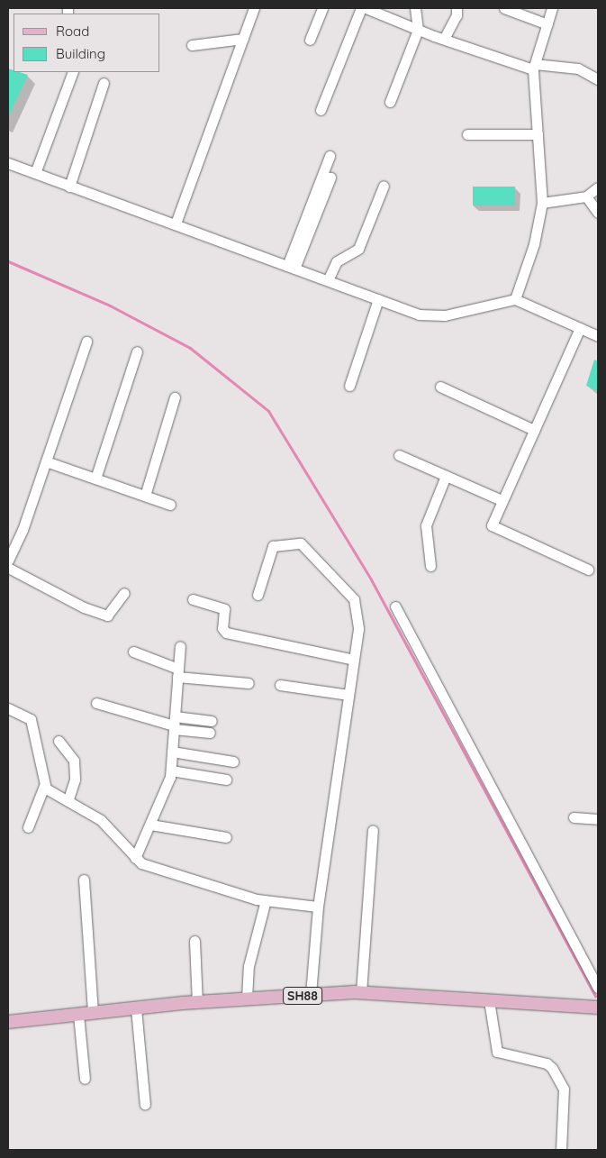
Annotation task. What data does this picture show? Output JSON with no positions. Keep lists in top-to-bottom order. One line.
{"streets":{"main road":["SH88"]},"legend":["Road","Building"]}
